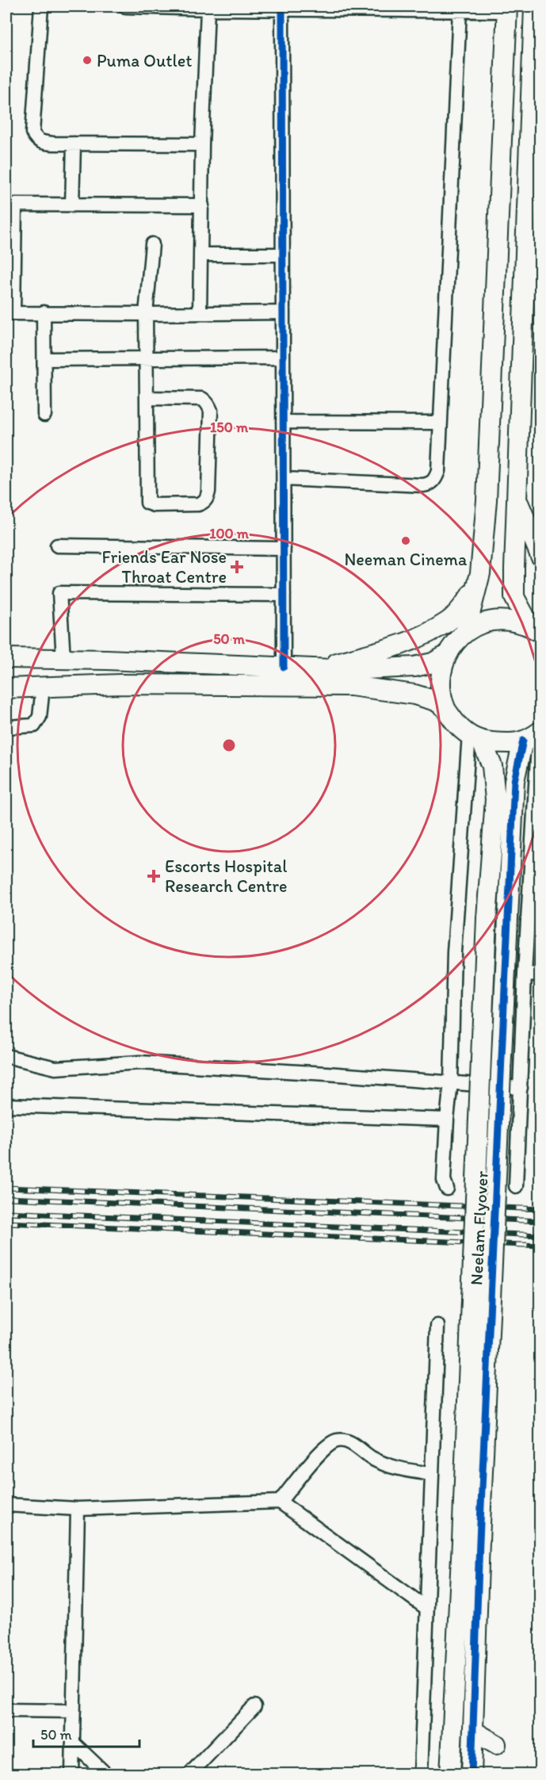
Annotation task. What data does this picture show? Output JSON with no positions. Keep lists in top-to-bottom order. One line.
{"streets":{"street":["Neelam Flyover"]},"places":{"other":["Puma Outlet","Neeman Cinema"],"health":["Friends Ear Nose Throat Centre","Escorts Hospital Research Centre"]},"scale_bar":"50 m","rings":["150 m","100 m","50 m"]}
